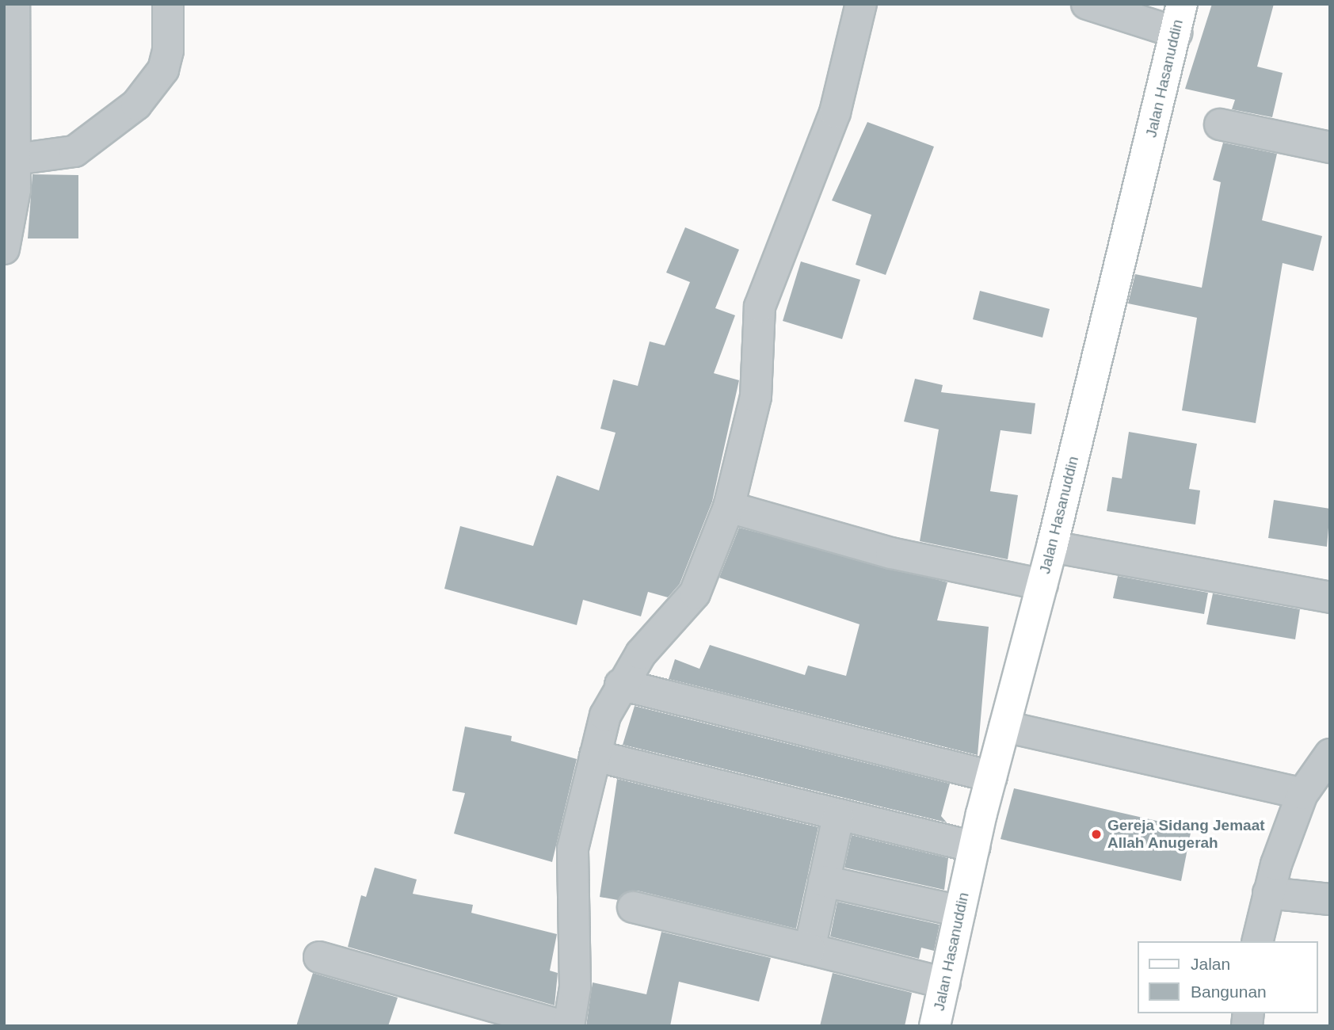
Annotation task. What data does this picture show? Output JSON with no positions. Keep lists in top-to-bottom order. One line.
{"streets":{"main road":["Jalan Hasanuddin"]},"places":["Gereja Sidang Jemaat Allah Anugerah"],"legend":["Jalan","Bangunan"]}
